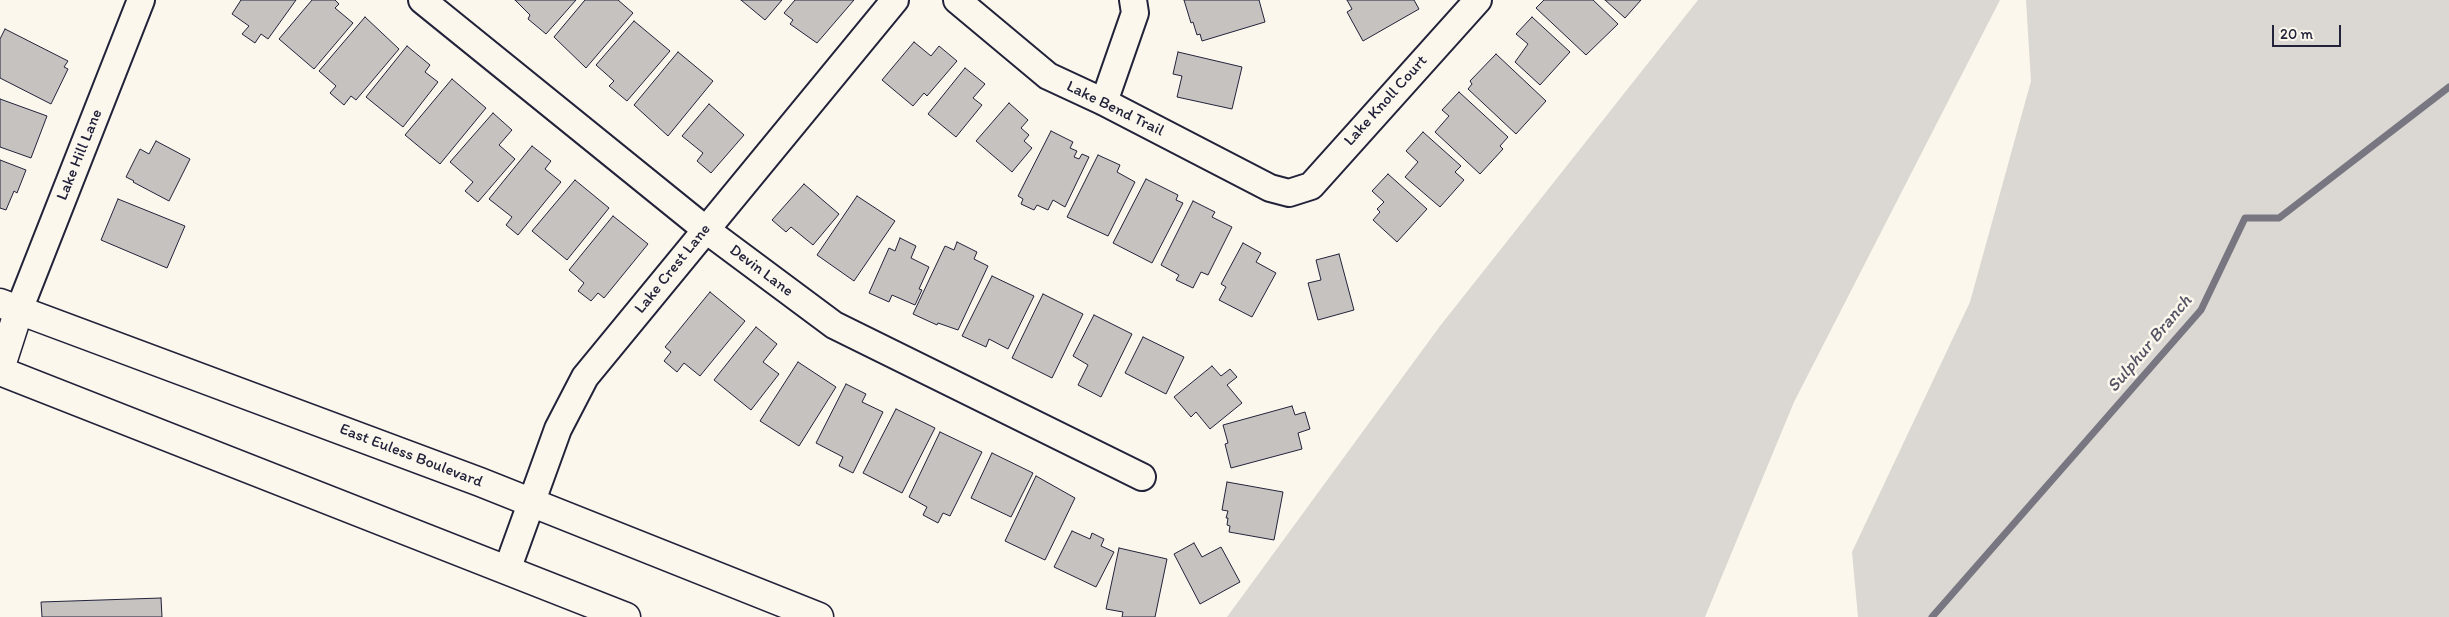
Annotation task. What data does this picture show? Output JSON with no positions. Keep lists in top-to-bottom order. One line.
{"streets":{"main road":["East Euless Boulevard"],"street":["Lake Knoll Court","Lake Bend Trail","Lake Hill Lane","Lake Crest Lane","Devin Lane"]},"crossings":[["Lake Knoll Court","Lake Bend Trail"],["Lake Hill Lane","East Euless Boulevard"],["Lake Crest Lane","Devin Lane"],["Lake Crest Lane","East Euless Boulevard"]],"water":["Sulphur Branch"],"scale_bar":"20 m"}
